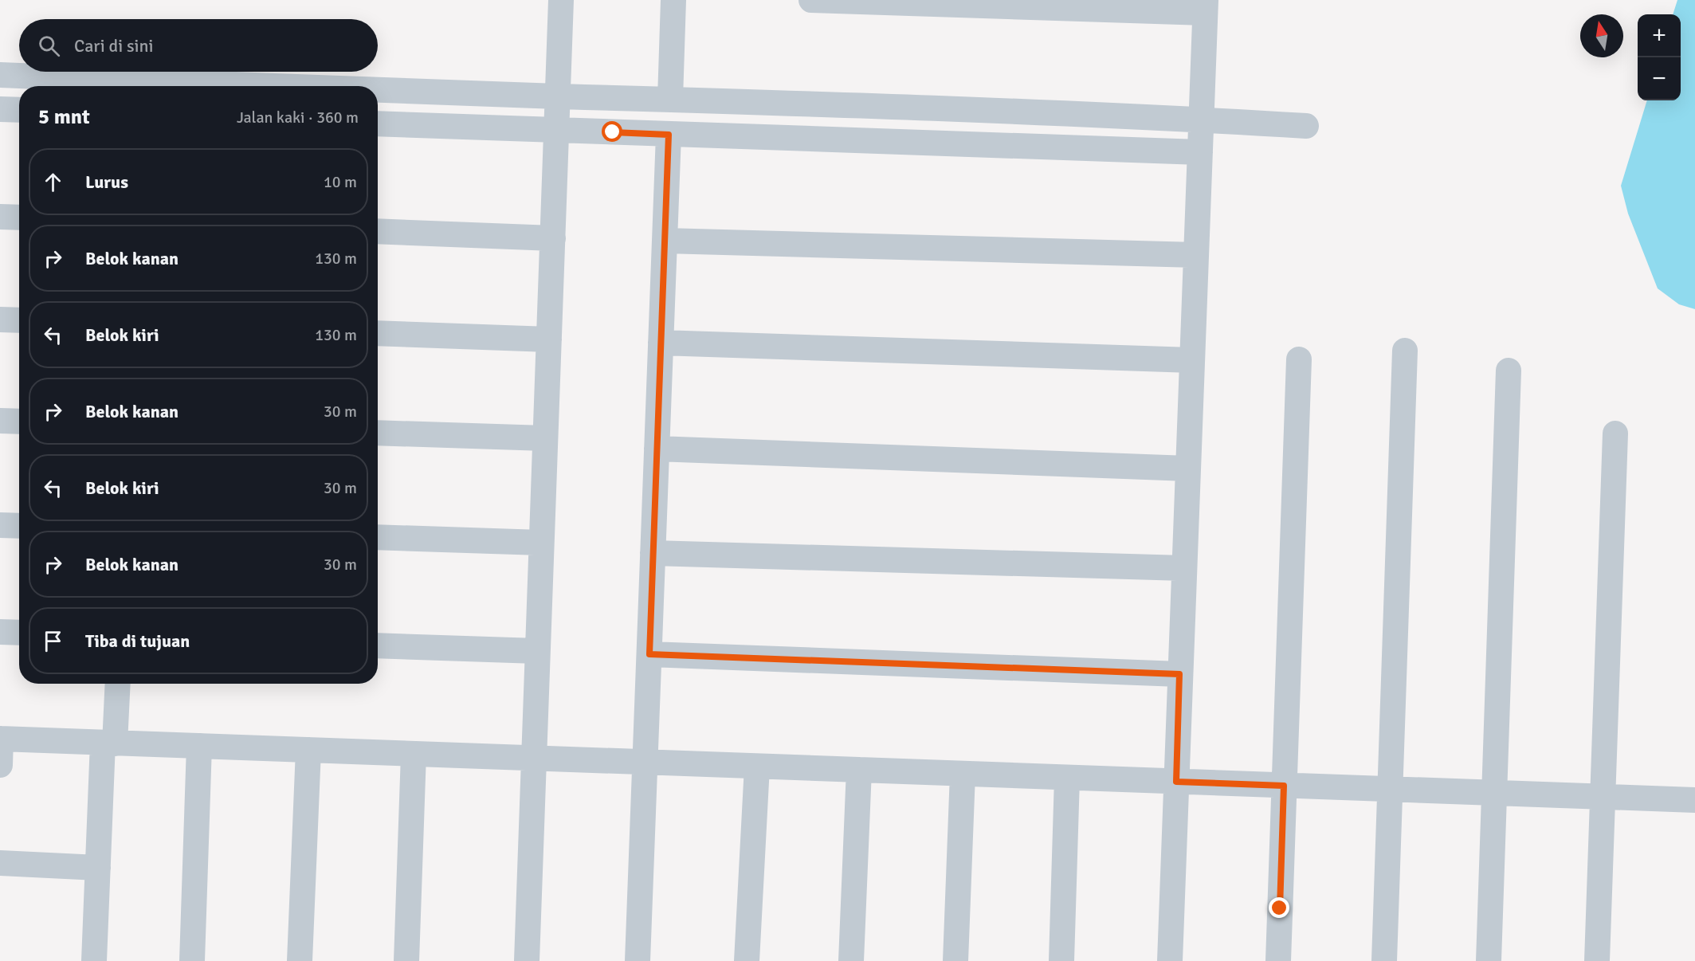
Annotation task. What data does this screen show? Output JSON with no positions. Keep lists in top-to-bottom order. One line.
{"north":"top","page":{"map_buttons":["+","−"],"search":"Cari di sini","heading":["5 mnt","Jalan kaki · 360 m"],"list":[["Lurus","10 m"],["Belok kanan","130 m"],["Belok kiri","130 m"],["Belok kanan","30 m"],["Belok kiri","30 m"],["Belok kanan","30 m"],"Tiba di tujuan"]}}
